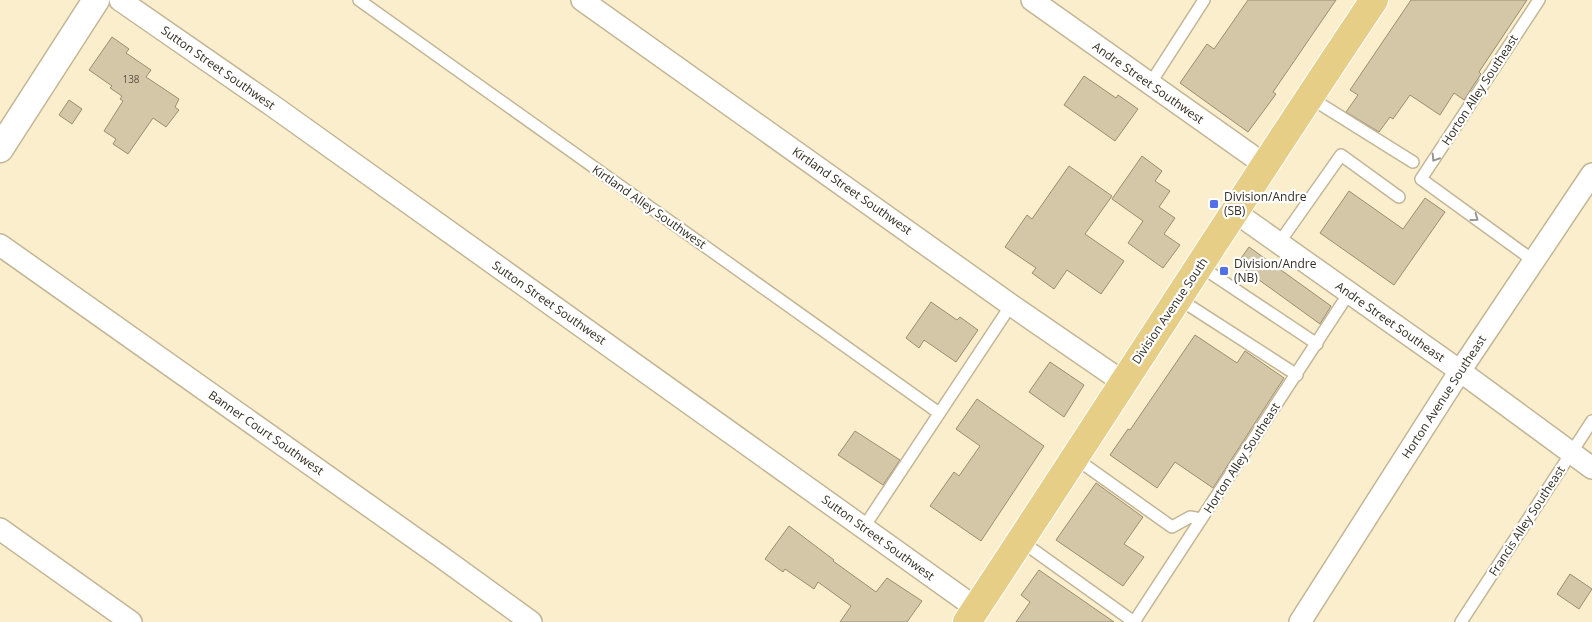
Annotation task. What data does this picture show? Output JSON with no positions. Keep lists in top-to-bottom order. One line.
{"streets":{"main road":["Division Avenue South"],"street":["Sutton Street Southwest","Andre Street Southwest","Kirtland Street Southwest","Andre Street Southeast","Horton Avenue Southeast","Banner Court Southwest"],"lane":["Horton Alley Southeast","Kirtland Alley Southwest","Francis Alley Southeast"]},"crossings":[["Sutton Street Southwest","Division Avenue South"],["Andre Street Southwest","Division Avenue South"],["Horton Alley Southeast","Andre Street Southeast"],["Horton Alley Southeast","Horton Avenue Southeast"],["Kirtland Street Southwest","Division Avenue South"],["Division Avenue South","Andre Street Southeast"],["Andre Street Southeast","Horton Avenue Southeast"],["Andre Street Southeast","Francis Alley Southeast"]],"places":{"transit":["Division/Andre (SB)","Division/Andre (NB)"]},"house_numbers":["138"]}
